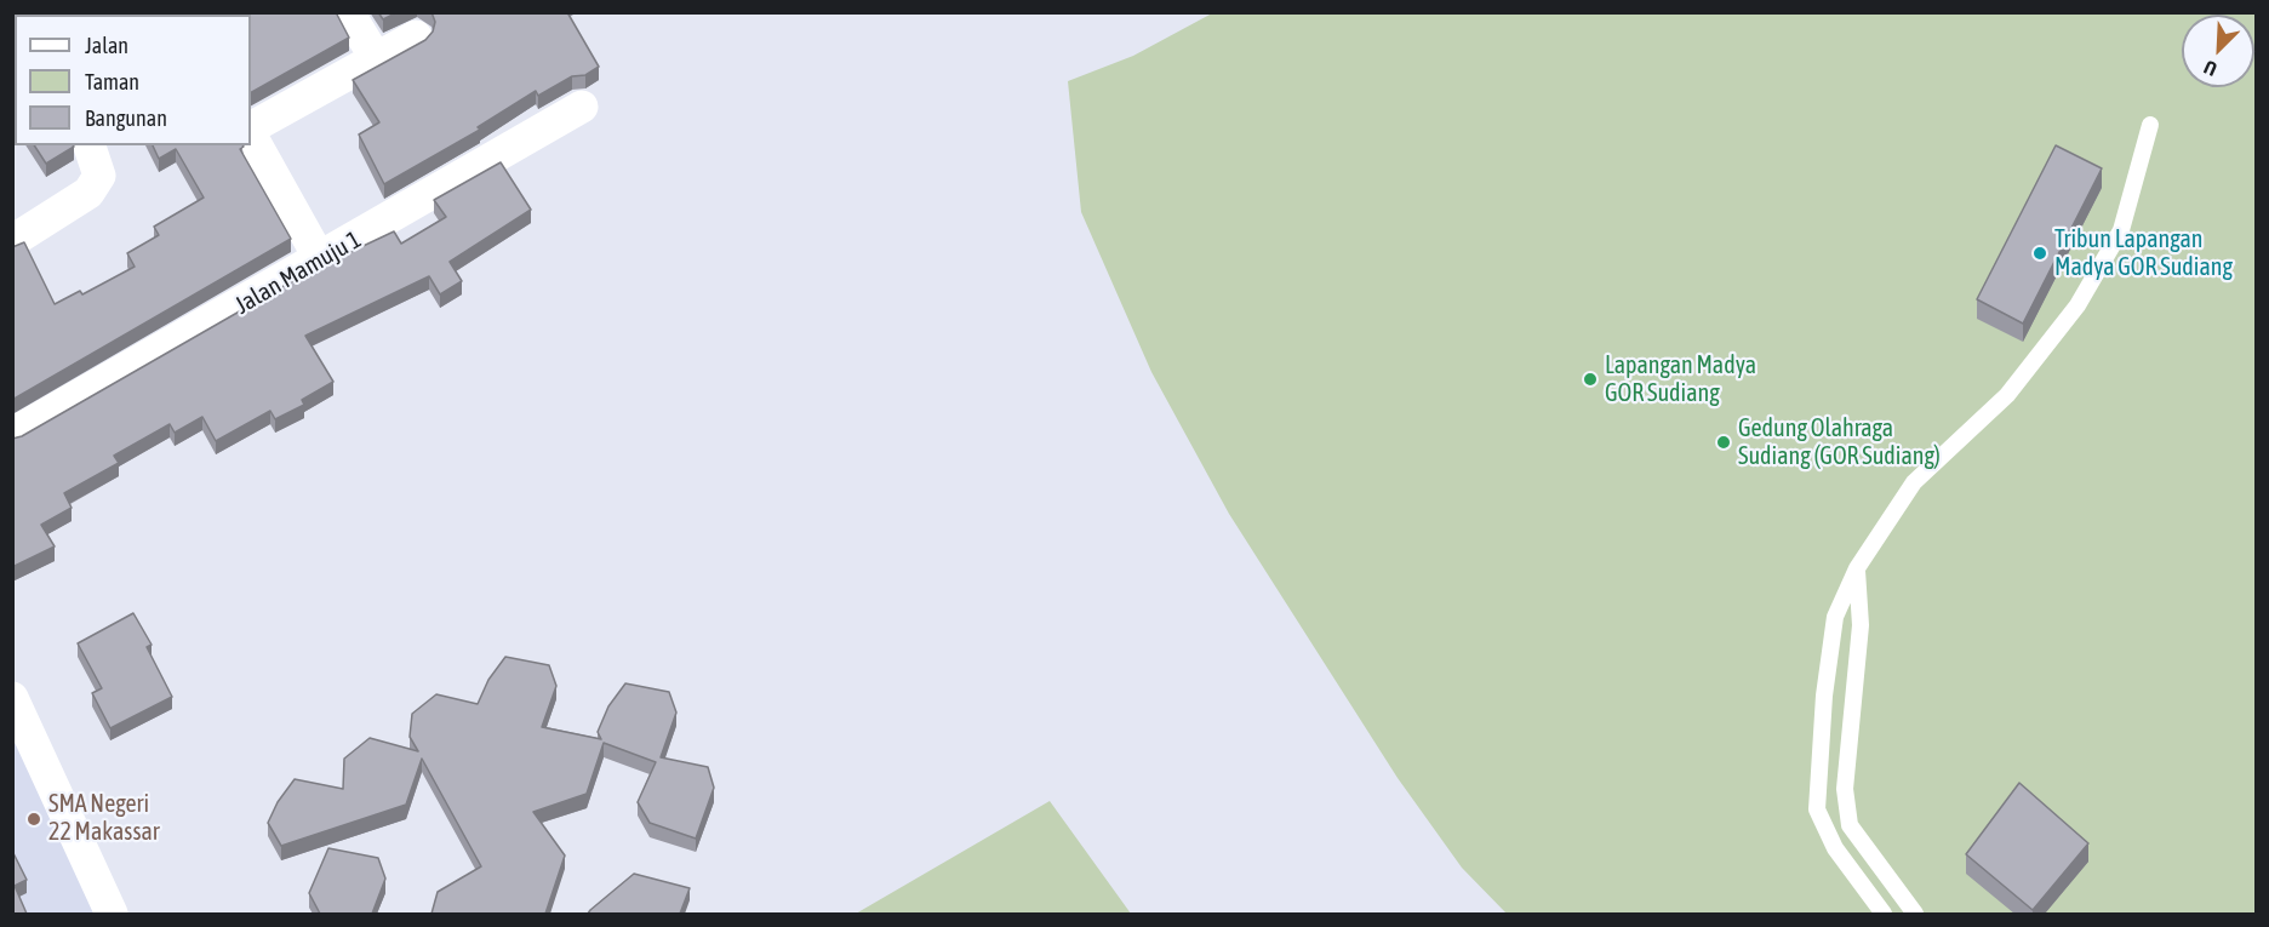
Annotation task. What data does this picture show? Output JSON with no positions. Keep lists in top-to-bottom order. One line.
{"streets":{"street":["Jalan Mamuju 1"]},"places":["Tribun Lapangan Madya GOR Sudiang","Lapangan Madya GOR Sudiang","Gedung Olahraga Sudiang (GOR Sudiang)","SMA Negeri 22 Makassar"],"legend":["Jalan","Taman","Bangunan"],"north":"bottom left"}
